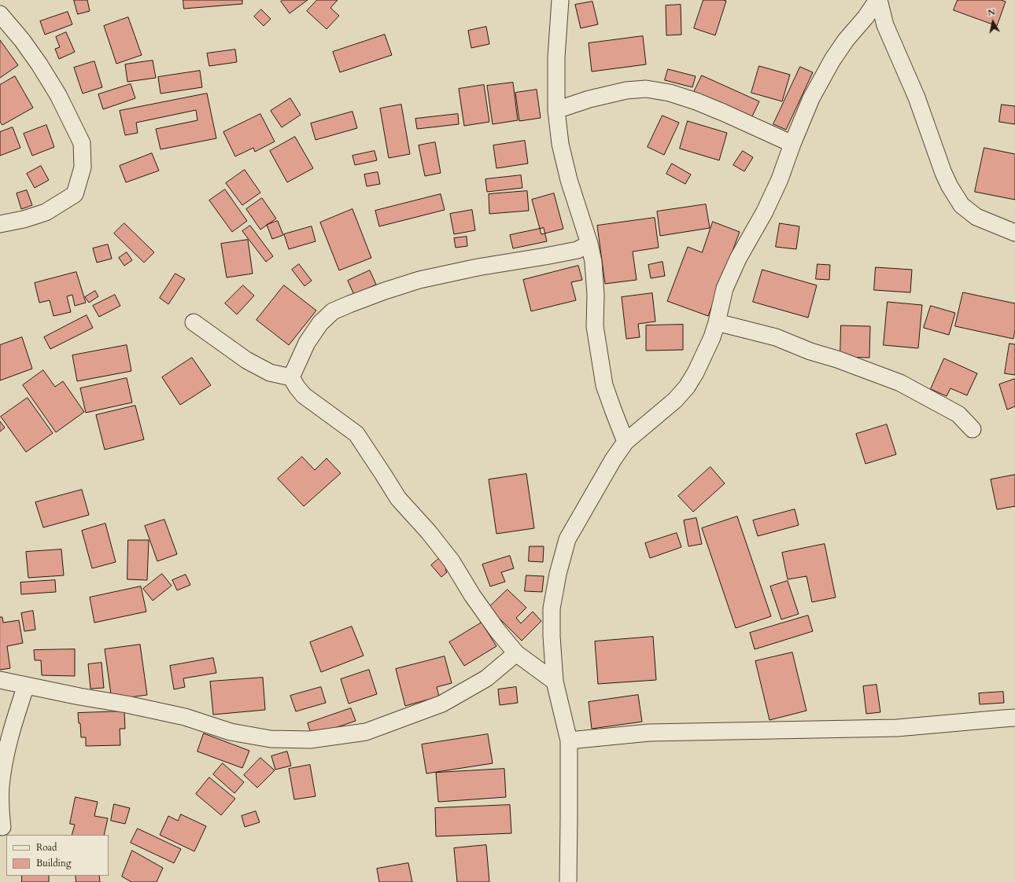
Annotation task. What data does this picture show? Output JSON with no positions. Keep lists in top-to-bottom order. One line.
{"legend":["Road","Building"],"north":"top"}
